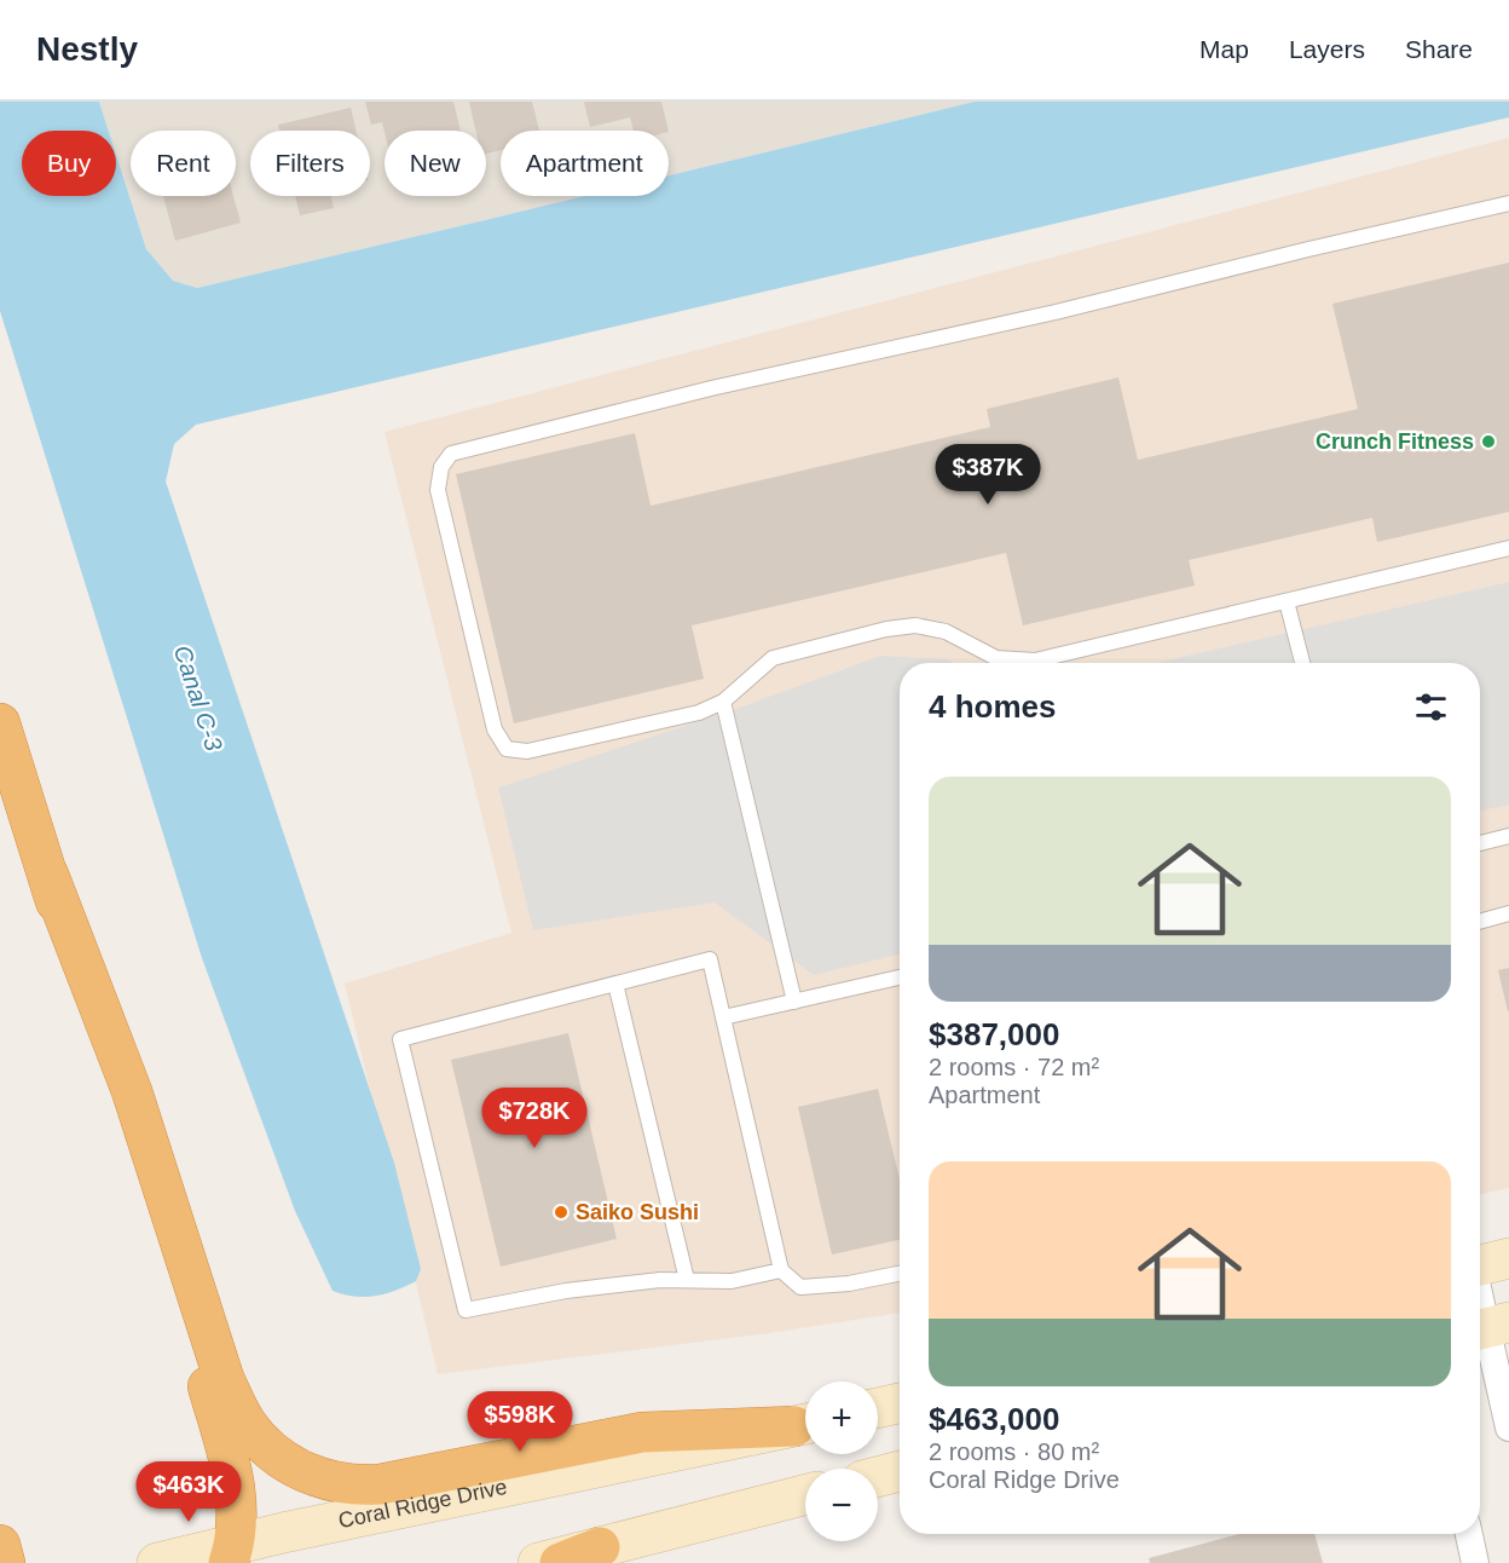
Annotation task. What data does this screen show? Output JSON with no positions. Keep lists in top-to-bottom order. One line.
{"streets":{"main road":["Coral Ridge Drive"]},"water":["Canal C-3"],"places":["Crunch Fitness","Saiko Sushi"],"page":{"header":"Nestly","nav":["Map","Layers","Share"],"chip":["Buy","Rent","Filters","New","Apartment"],"price":["$387K","$728K","$598K","$463K"],"heading":"4 homes","list":[{"name":"$387,000","note":"2 rooms · 72 m² · Apartment"},{"name":"$463,000","note":"2 rooms · 80 m² · Coral Ridge Drive"}],"map_buttons":["+","−"]}}
